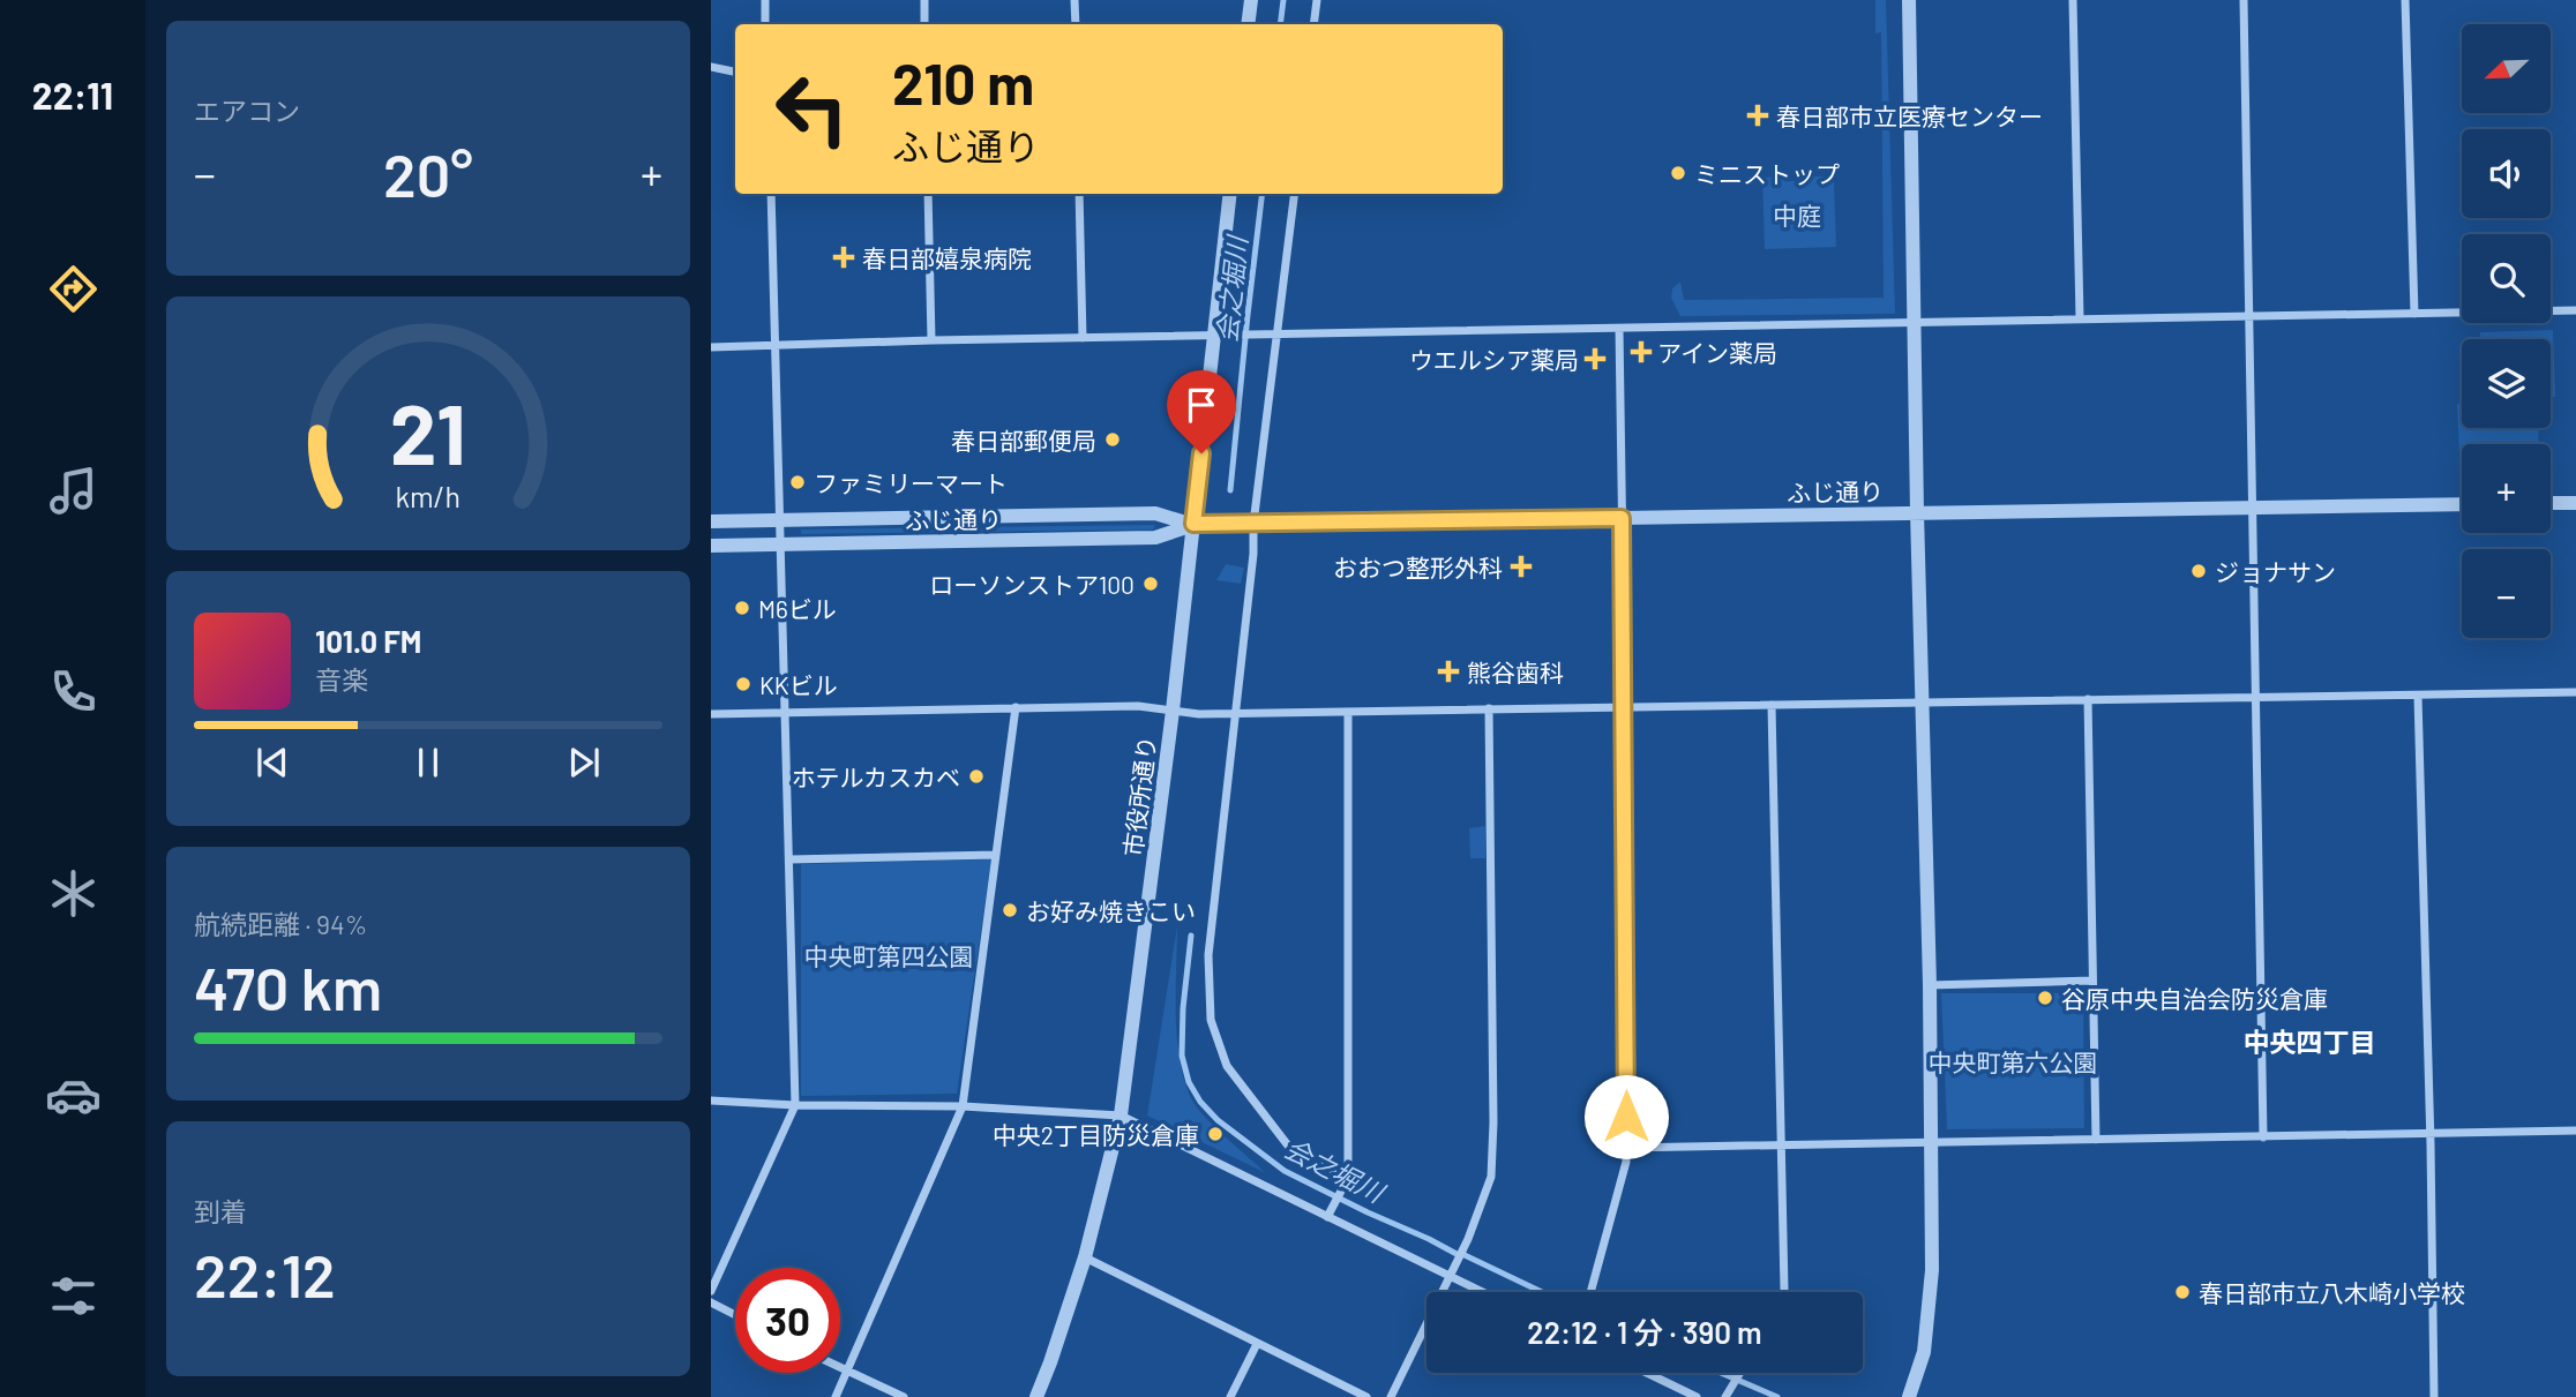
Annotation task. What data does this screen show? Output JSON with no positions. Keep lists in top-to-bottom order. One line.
{"streets":{"street":["ふじ通り","市役所通り"]},"crossings":[["ふじ通り","市役所通り"]],"districts":["中央四丁目"],"water":["会之堀川"],"parks":["中庭","中央町第四公園","中央町第六公園"],"places":{"health":["春日部市立医療センター","春日部嬉泉病院","アイン薬局","ウエルシア薬局","おおつ整形外科","熊谷歯科"],"other":["ミニストップ","春日部郵便局","ファミリーマート","ジョナサン","ローソンストア100","M6ビル","KKビル","ホテルカスカベ","お好み焼きこい","谷原中央自治会防災倉庫","中央2丁目防災倉庫","春日部市立八木崎小学校"]},"north":"bottom left","page":{"tabs":"22:11","tile":["エアコン",["航続距離 · 94%","470 km"],["到着","22:12"]],"map_buttons":["+","−"],"turn":["210 m","ふじ通り"],"heat":["−","20°","+"],"song":["101.0 FM","音楽"],"limit":"30","trip":"22:12 · 1 分 · 390 m","gauge":["21","km/h"]}}
